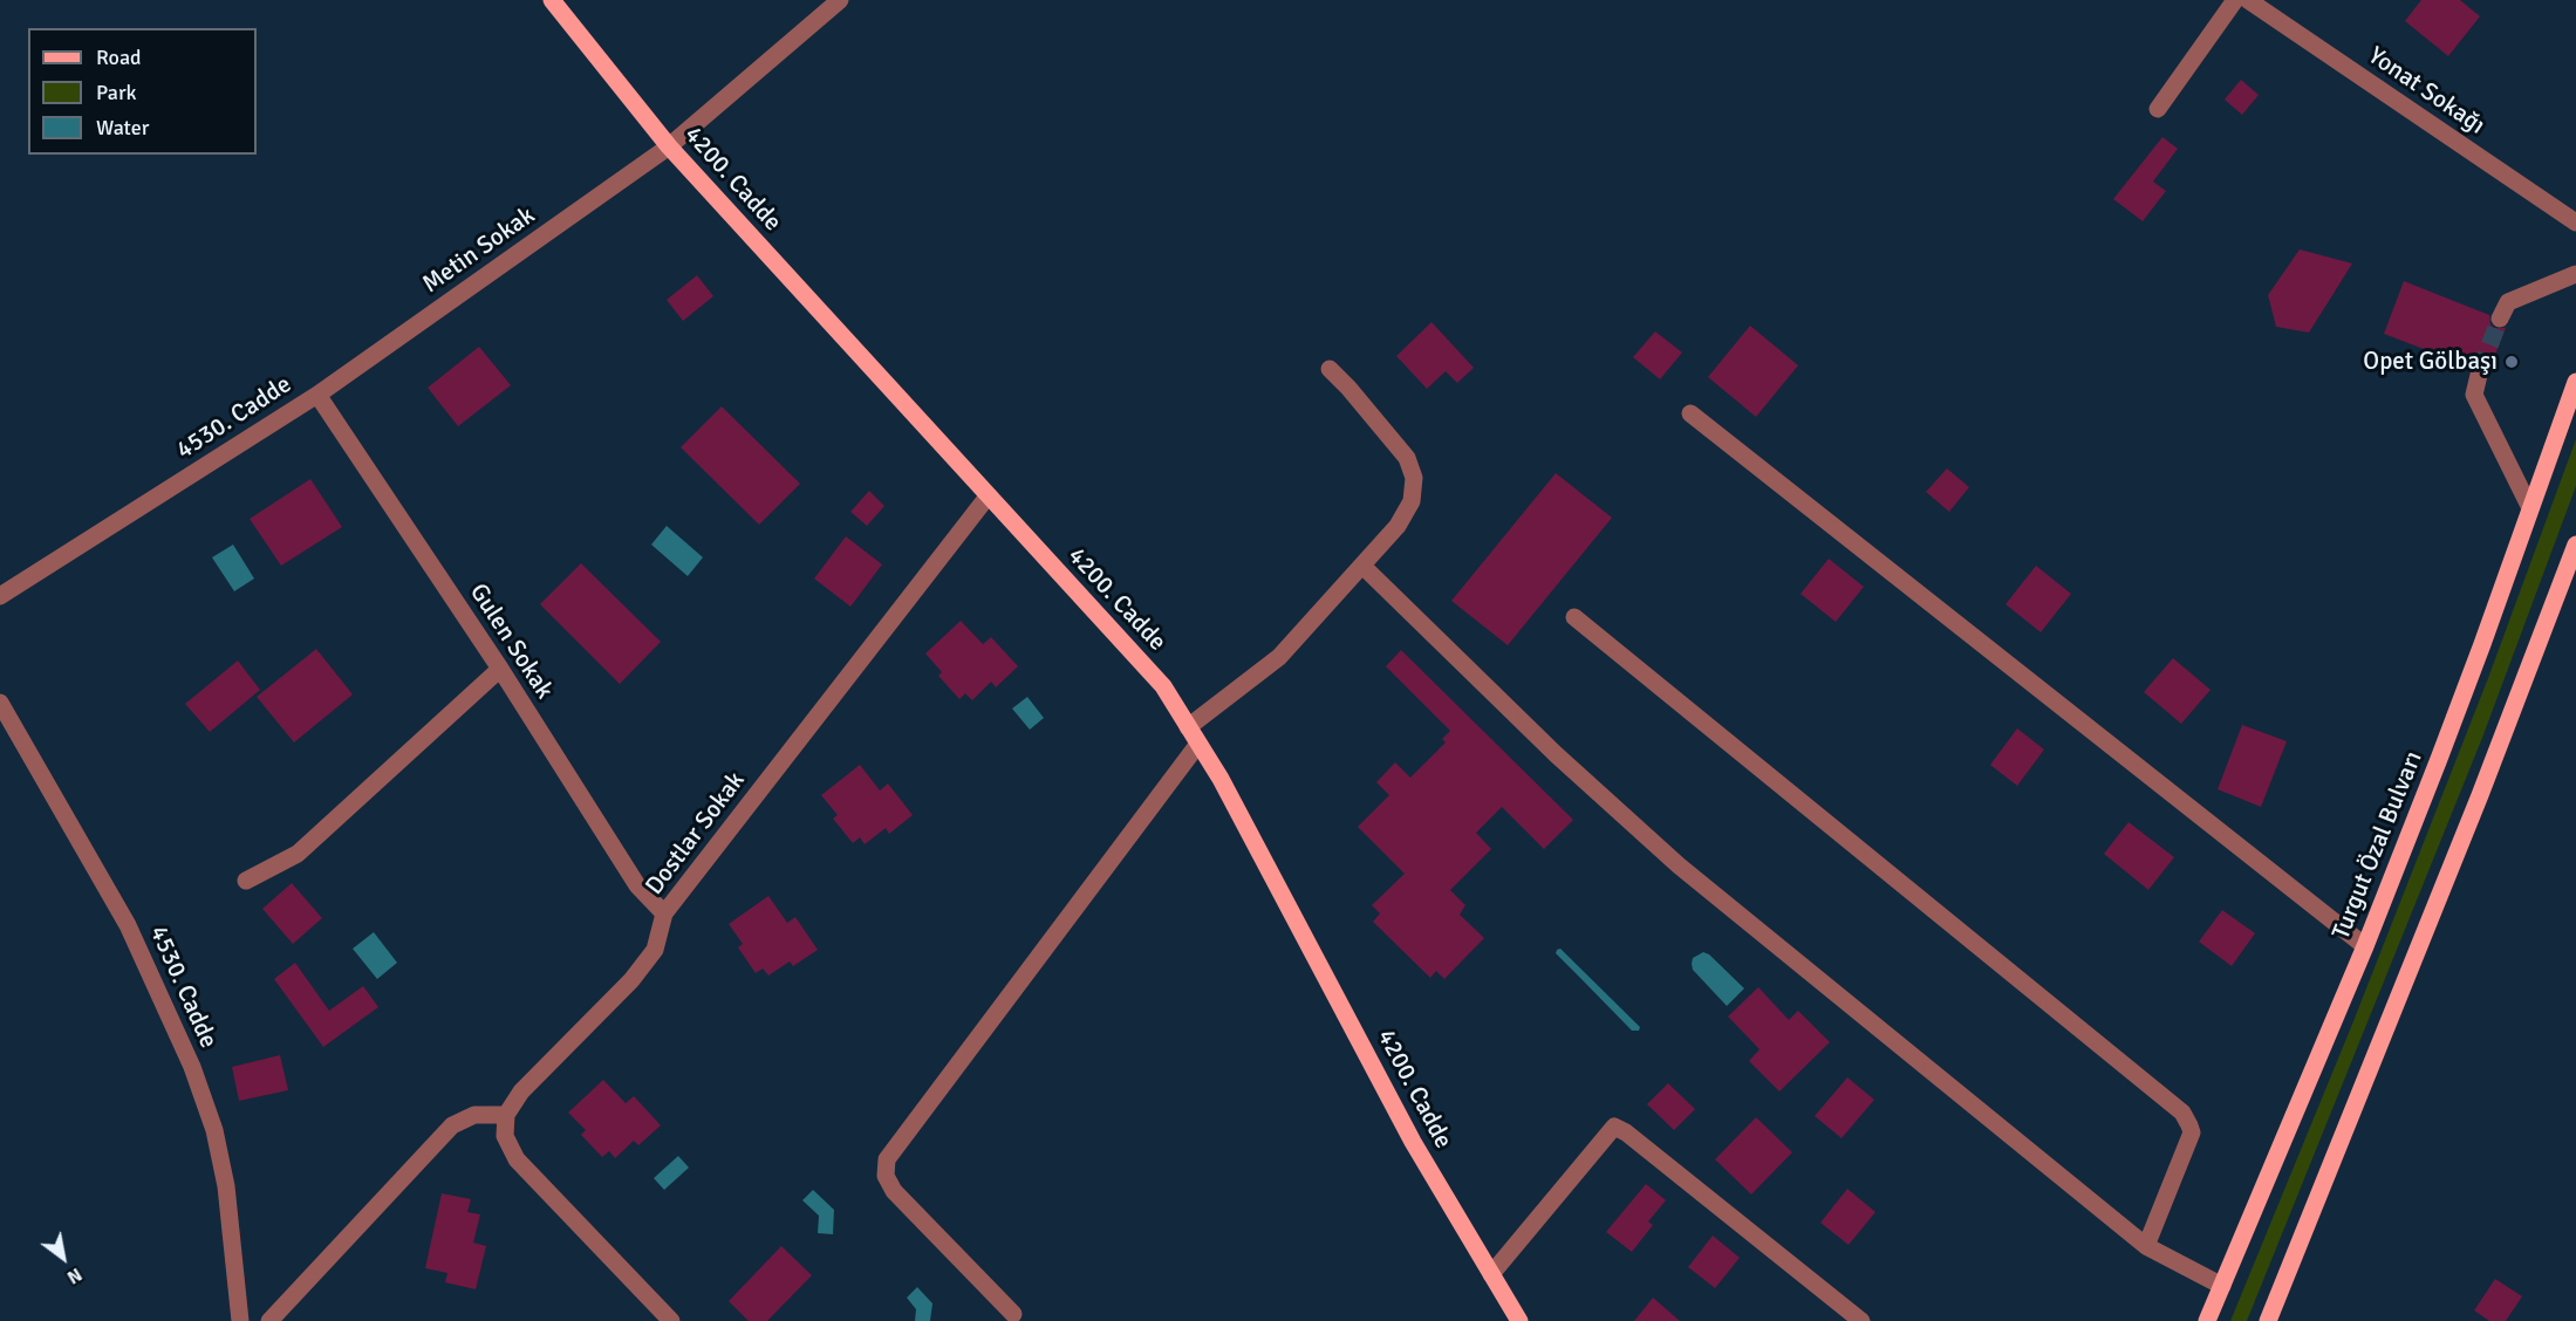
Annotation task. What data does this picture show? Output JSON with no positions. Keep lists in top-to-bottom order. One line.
{"streets":{"main road":["4200. Cadde","Turgut Özal Bulvarı"],"street":["Yonat Sokağı","Metin Sokak","4530. Cadde","Gulen Sokak","Dostlar Sokak"]},"crossings":[["4200. Cadde","Metin Sokak"],["4200. Cadde","Dostlar Sokak"],["Metin Sokak","4530. Cadde"],["Metin Sokak","Gulen Sokak"],["4530. Cadde","Gulen Sokak"],["Gulen Sokak","Dostlar Sokak"]],"places":["Opet Gölbaşı"],"legend":["Road","Park","Water"],"north":"bottom right"}
